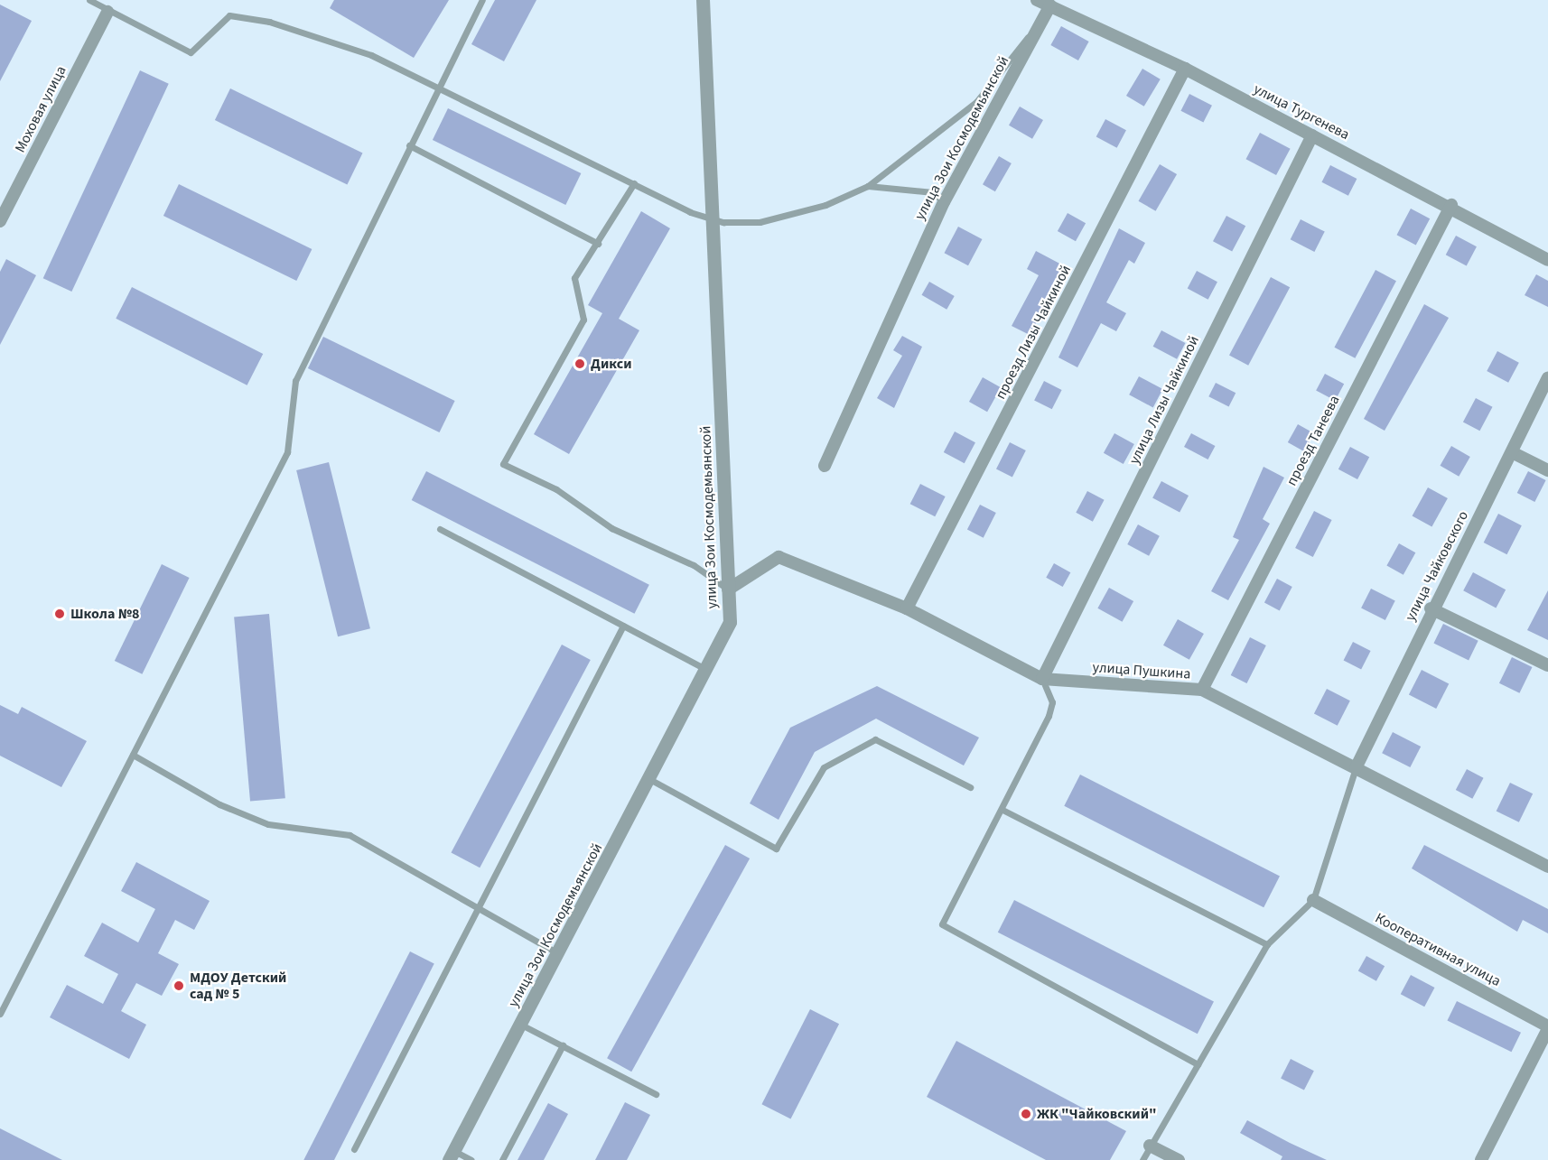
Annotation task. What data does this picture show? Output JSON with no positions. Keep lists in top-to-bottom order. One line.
{"streets":{"street":["Моховая улица","улица Тургенева","улица Зои Космодемьянской","проезд Лизы Чайкиной","улица Лизы Чайкиной","проезд Танеева","улица Чайковского","улица Пушкина","Кооперативная улица"]},"crossings":[["улица Тургенева","улица Зои Космодемьянской"],["улица Тургенева","проезд Лизы Чайкиной"],["улица Тургенева","улица Лизы Чайкиной"],["улица Тургенева","проезд Танеева"],["улица Зои Космодемьянской","улица Пушкина"],["проезд Лизы Чайкиной","улица Пушкина"],["улица Лизы Чайкиной","улица Пушкина"],["проезд Танеева","улица Пушкина"],["улица Чайковского","улица Пушкина"]],"places":["Дикси","Школа №8","МДОУ Детский сад № 5","ЖК \"Чайковский\""]}
